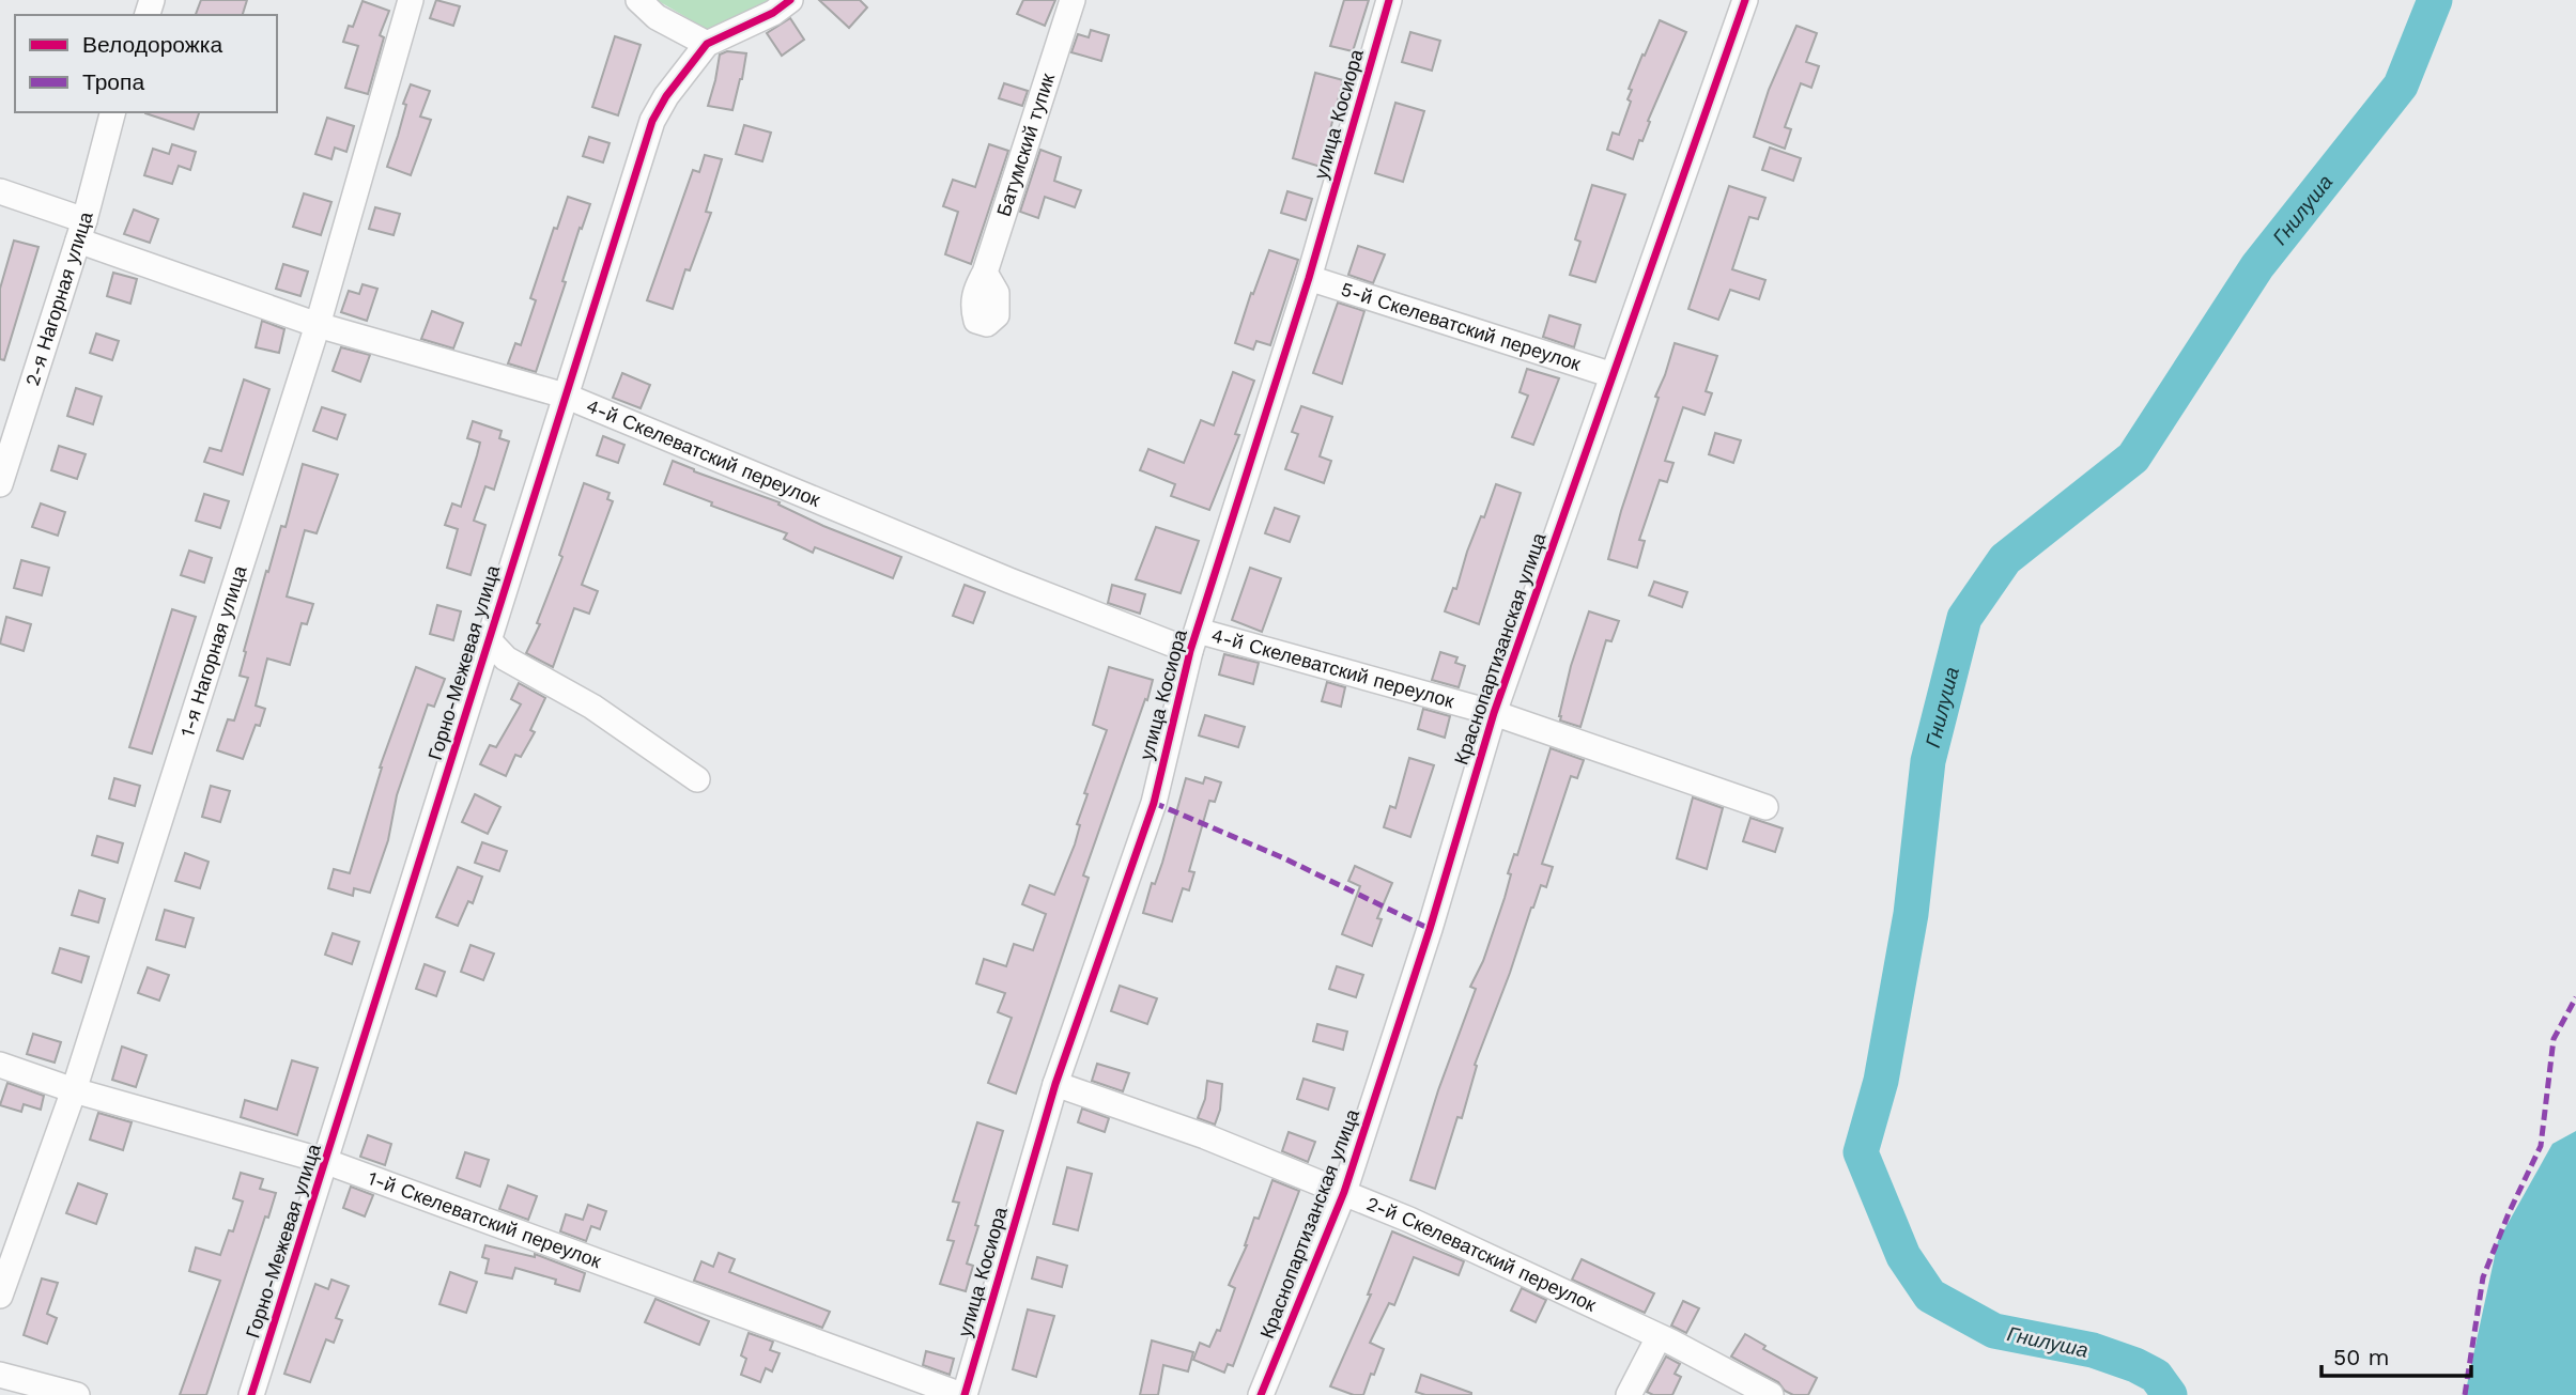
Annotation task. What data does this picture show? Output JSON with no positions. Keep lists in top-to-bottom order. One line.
{"streets":{"street":["улица Косиора","Батумский тупик","2-я Нагорная улица","5-й Скелеватский переулок","4-й Скелеватский переулок","Краснопартизанская улица","1-я Нагорная улица","Горно-Межевая улица","1-й Скелеватский переулок","2-й Скелеватский переулок"]},"crossings":[["улица Косиора","5-й Скелеватский переулок"],["улица Косиора","4-й Скелеватский переулок"],["улица Косиора","1-й Скелеватский переулок"],["улица Косиора","2-й Скелеватский переулок"],["2-я Нагорная улица","4-й Скелеватский переулок"],["5-й Скелеватский переулок","Краснопартизанская улица"],["4-й Скелеватский переулок","Краснопартизанская улица"],["4-й Скелеватский переулок","1-я Нагорная улица"],["4-й Скелеватский переулок","Горно-Межевая улица"],["Краснопартизанская улица","2-й Скелеватский переулок"],["1-я Нагорная улица","1-й Скелеватский переулок"],["Горно-Межевая улица","1-й Скелеватский переулок"]],"water":["Гнилуша"],"legend":["Велодорожка","Тропа"],"scale_bar":"50 m"}
